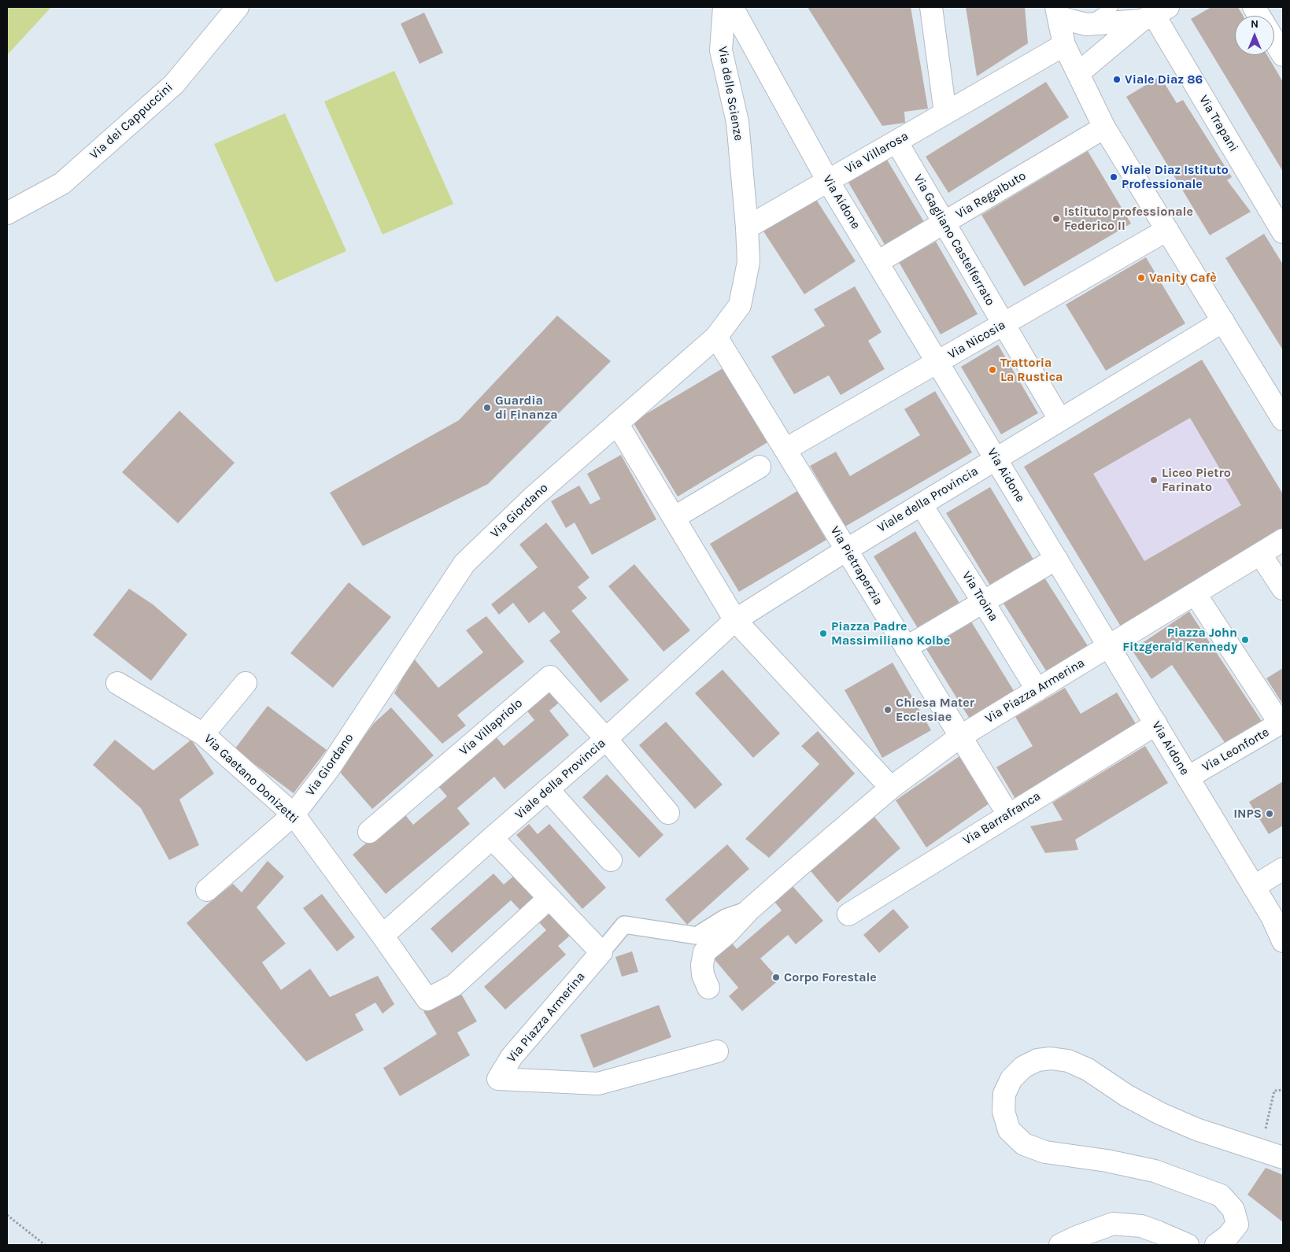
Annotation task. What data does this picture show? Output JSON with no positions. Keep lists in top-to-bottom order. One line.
{"streets":{"street":["Via delle Scienze","Via dei Cappuccini","Via Trapani","Via Villarosa","Via Regalbuto","Via Aidone","Via Gagliano Castelferrato","Via Nicosia","Viale della Provincia","Via Giordano","Via Pietraperzia","Via Troina","Via Piazza Armerina","Via Villapriolo","Via Leonforte","Via Gaetano Donizetti","Via Barrafranca"]},"crossings":[["Via delle Scienze","Via Villarosa"],["Via delle Scienze","Via Giordano"],["Via Villarosa","Via Aidone"],["Via Villarosa","Via Gagliano Castelferrato"],["Via Villarosa","Via Giordano"],["Via Regalbuto","Via Aidone"],["Via Regalbuto","Via Gagliano Castelferrato"],["Via Aidone","Via Nicosia"],["Via Aidone","Viale della Provincia"],["Via Aidone","Via Piazza Armerina"],["Via Aidone","Via Leonforte"],["Via Aidone","Via Barrafranca"],["Via Gagliano Castelferrato","Via Nicosia"],["Via Gagliano Castelferrato","Viale della Provincia"],["Via Nicosia","Via Pietraperzia"],["Viale della Provincia","Via Pietraperzia"],["Viale della Provincia","Via Troina"],["Viale della Provincia","Via Villapriolo"],["Viale della Provincia","Via Gaetano Donizetti"],["Via Giordano","Via Pietraperzia"],["Via Giordano","Via Gaetano Donizetti"],["Via Pietraperzia","Via Piazza Armerina"],["Via Pietraperzia","Via Barrafranca"],["Via Troina","Via Piazza Armerina"]],"places":["Viale Diaz 86","Viale Diaz Istituto Professionale","Istituto professionale Federico II","Vanity Cafè","Trattoria La Rustica","Guardia di Finanza","Liceo Pietro Farinato","Piazza Padre Massimiliano Kolbe","Piazza John Fitzgerald Kennedy","Chiesa Mater Ecclesiae","INPS","Corpo Forestale"],"north":"top"}
